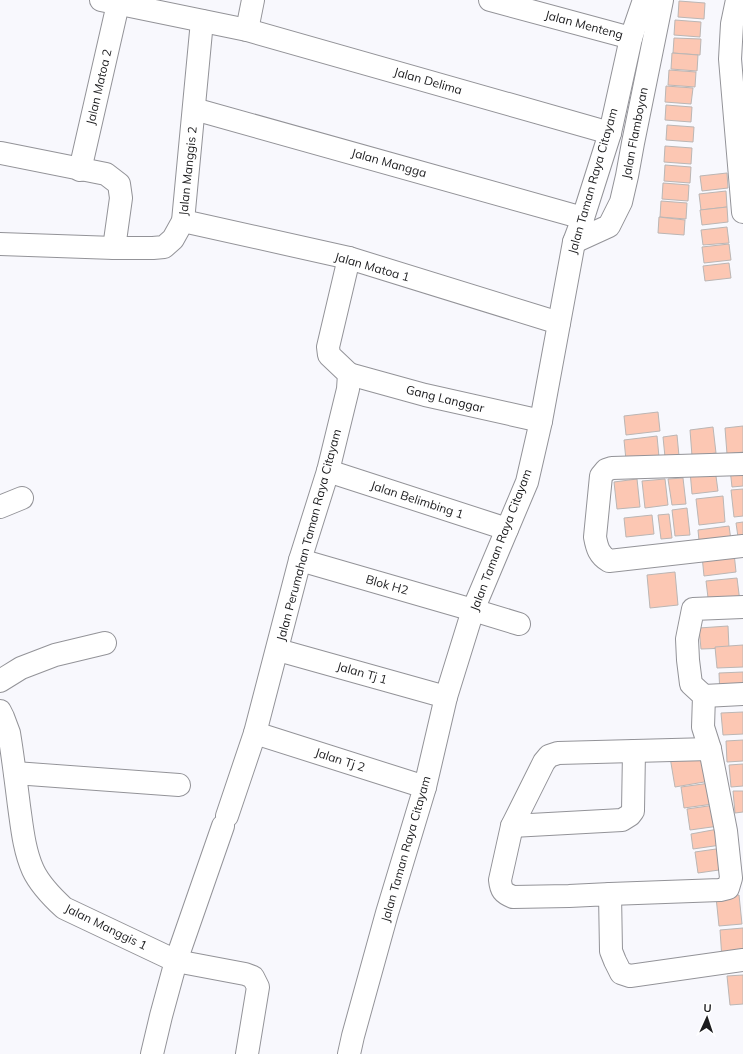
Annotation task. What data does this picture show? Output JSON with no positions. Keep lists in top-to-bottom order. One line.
{"streets":{"street":["Jalan Menteng","Jalan Delima","Jalan Matoa 2","Jalan Flamboyan","Jalan Mangga","Jalan Manggis 2","Jalan Taman Raya Citayam","Jalan Matoa 1","Gang Langgar","Jalan Belimbing 1","Jalan Perumahan Taman Raya Citayam","Blok H2","Jalan Tj 1","Jalan Tj 2","Jalan Manggis 1"]},"crossings":[["Jalan Menteng","Jalan Taman Raya Citayam"],["Jalan Delima","Jalan Matoa 2"],["Jalan Delima","Jalan Manggis 2"],["Jalan Delima","Jalan Taman Raya Citayam"],["Jalan Flamboyan","Jalan Taman Raya Citayam"],["Jalan Mangga","Jalan Manggis 2"],["Jalan Mangga","Jalan Taman Raya Citayam"],["Jalan Manggis 2","Jalan Matoa 1"],["Jalan Taman Raya Citayam","Jalan Matoa 1"],["Jalan Taman Raya Citayam","Gang Langgar"],["Jalan Taman Raya Citayam","Jalan Belimbing 1"],["Jalan Taman Raya Citayam","Blok H2"],["Jalan Taman Raya Citayam","Jalan Tj 1"],["Jalan Taman Raya Citayam","Jalan Tj 2"],["Gang Langgar","Jalan Perumahan Taman Raya Citayam"],["Jalan Belimbing 1","Jalan Perumahan Taman Raya Citayam"],["Jalan Perumahan Taman Raya Citayam","Blok H2"],["Jalan Perumahan Taman Raya Citayam","Jalan Tj 1"],["Jalan Perumahan Taman Raya Citayam","Jalan Tj 2"],["Jalan Perumahan Taman Raya Citayam","Jalan Manggis 1"]],"north":"top"}
